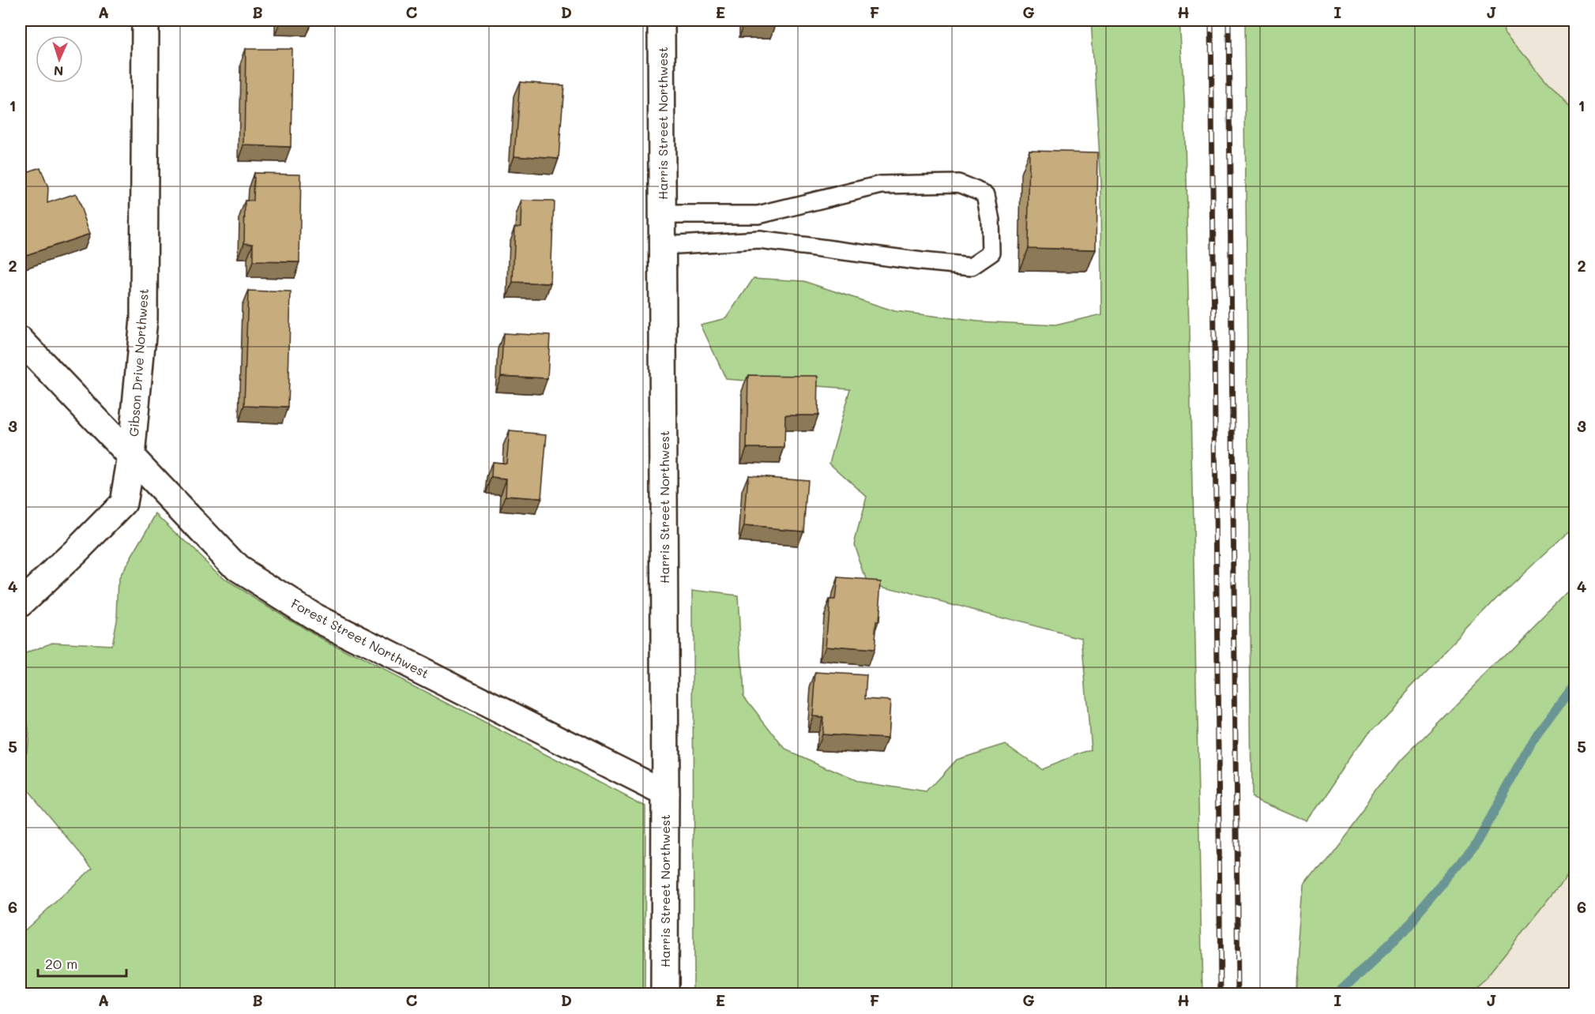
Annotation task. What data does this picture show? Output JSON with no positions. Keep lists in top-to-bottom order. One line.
{"streets":{"street":["Harris Street Northwest","Gibson Drive Northwest","Forest Street Northwest"]},"crossings":[["Harris Street Northwest","Forest Street Northwest"],["Gibson Drive Northwest","Forest Street Northwest"]],"scale_bar":"20 m","north":"bottom","grid":{"columns":["A","B","C","D","E","F","G","H","I","J"],"rows":["1","2","3","4","5","6"]}}
